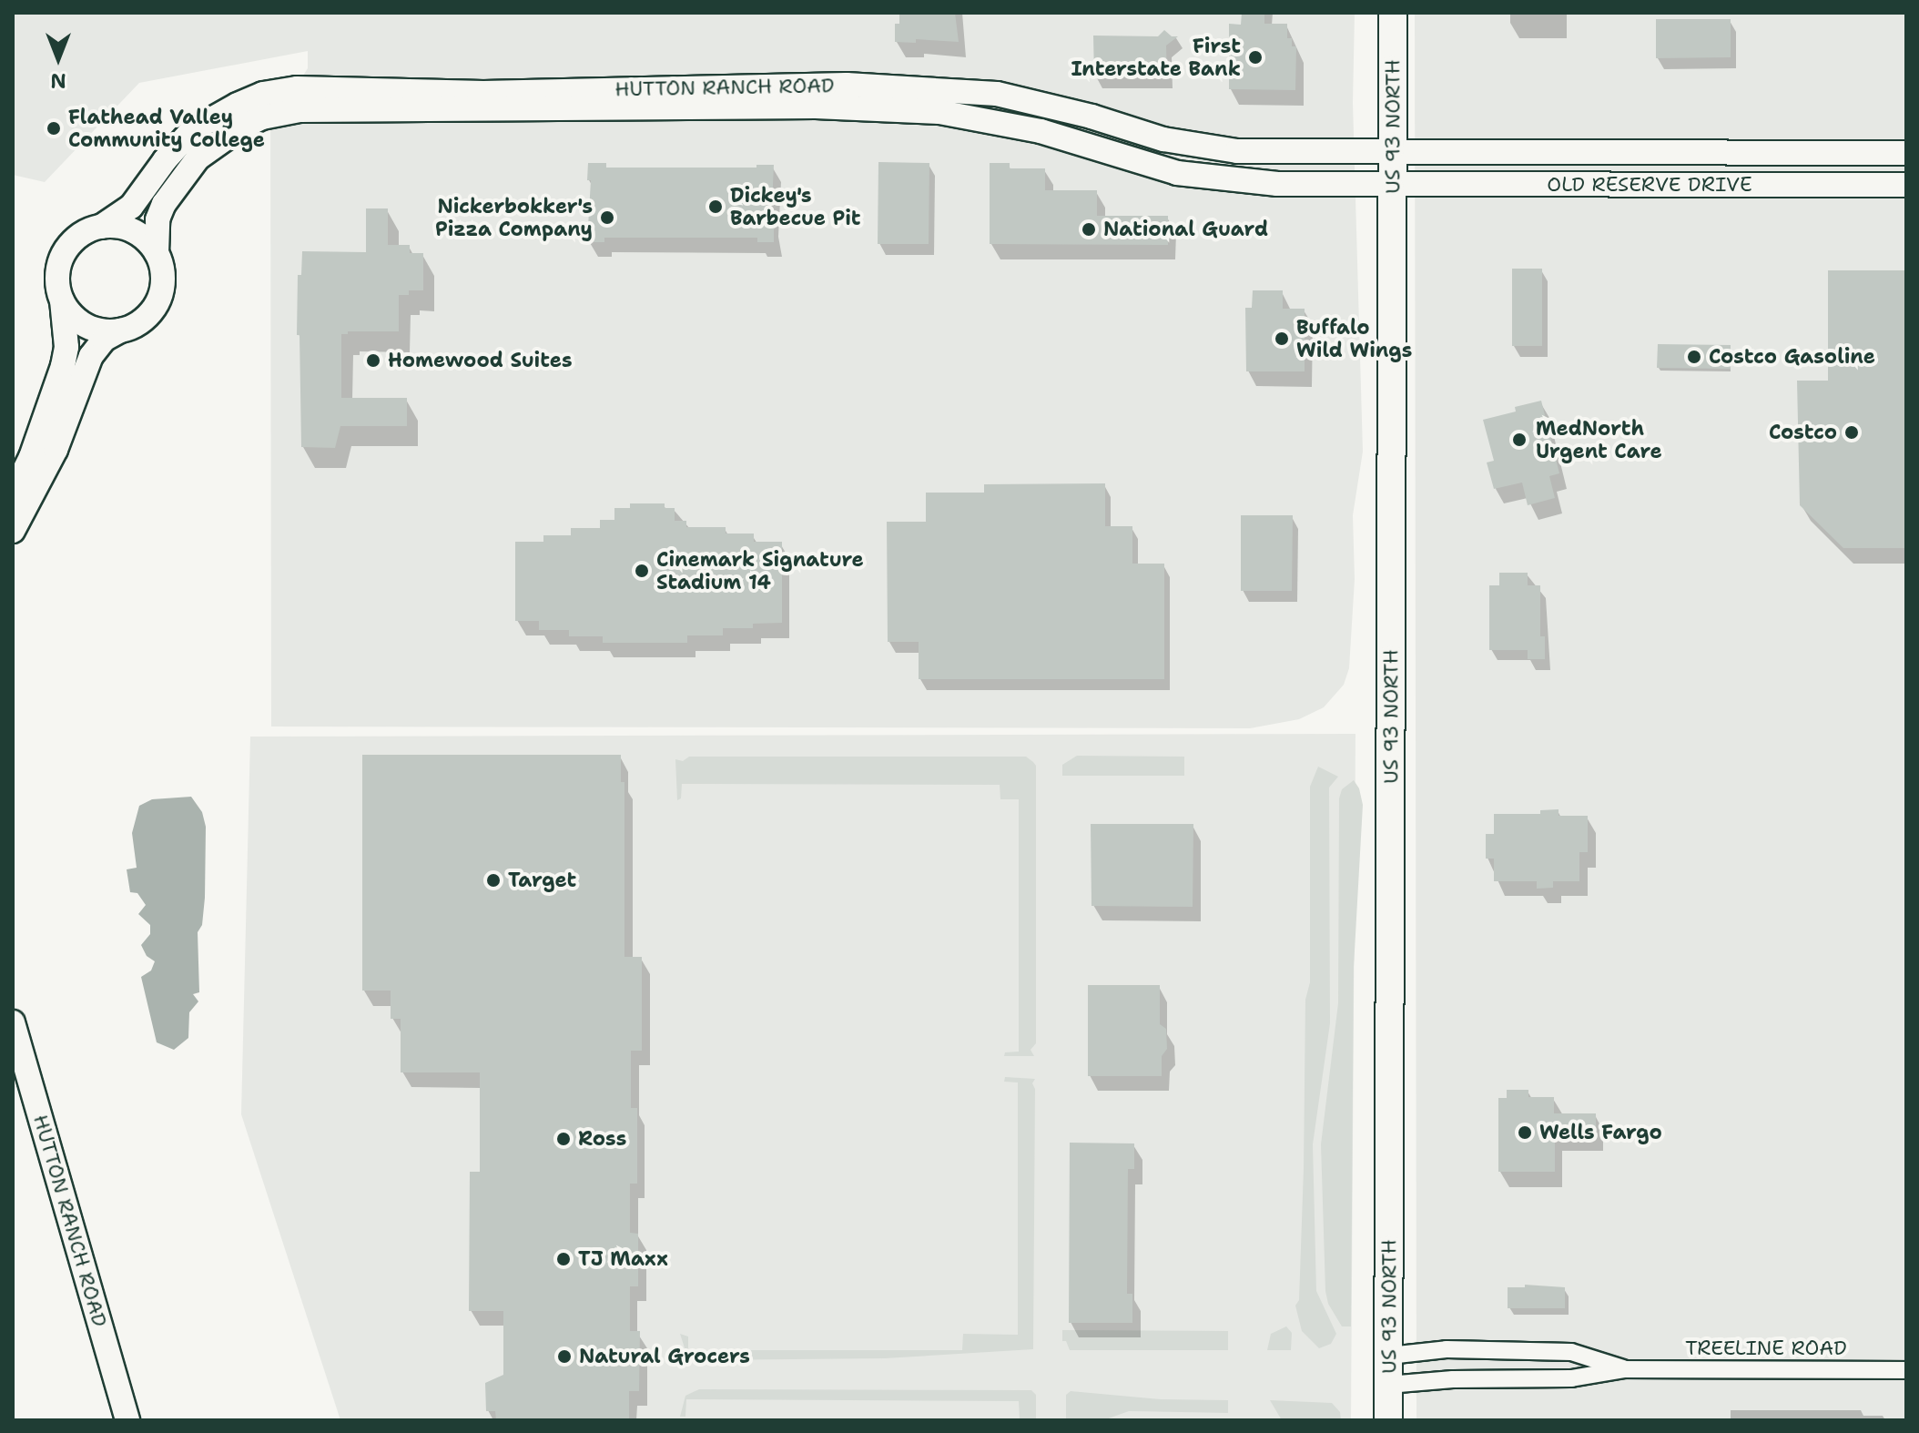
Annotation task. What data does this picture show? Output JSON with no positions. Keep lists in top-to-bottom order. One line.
{"streets":{"main road":["HUTTON RANCH ROAD","US 93 NORTH","OLD RESERVE DRIVE"],"street":["TREELINE ROAD"]},"crossings":[["HUTTON RANCH ROAD","US 93 NORTH"],["HUTTON RANCH ROAD","OLD RESERVE DRIVE"],["US 93 NORTH","OLD RESERVE DRIVE"],["US 93 NORTH","TREELINE ROAD"]],"places":["First Interstate Bank","Flathead Valley Community College","Dickey's Barbecue Pit","Nickerbokker's Pizza Company","National Guard","Buffalo Wild Wings","Costco Gasoline","Homewood Suites","Costco","MedNorth Urgent Care","Cinemark Signature Stadium 14","Target","Wells Fargo","Ross","TJ Maxx","Natural Grocers"],"north":"bottom"}
